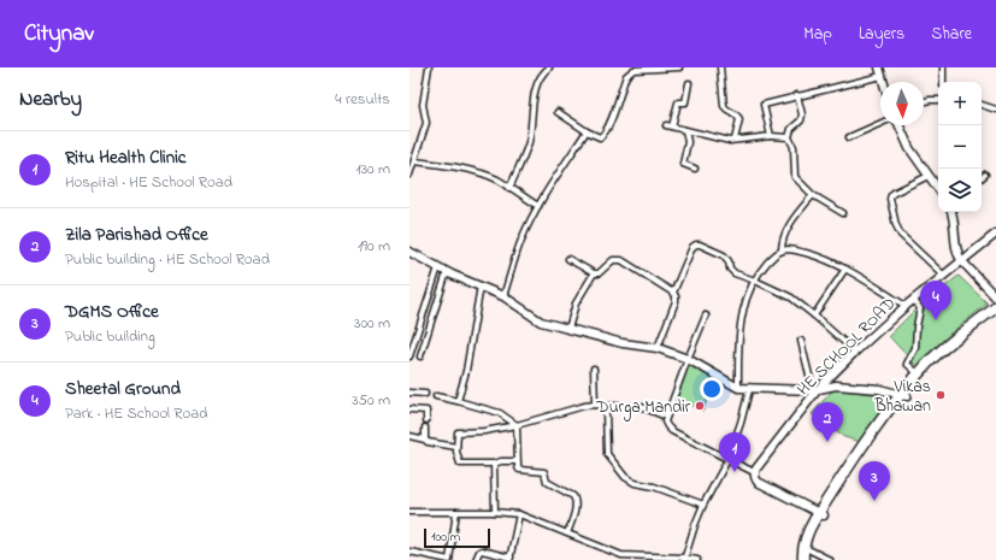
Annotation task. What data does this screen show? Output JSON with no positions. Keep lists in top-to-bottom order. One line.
{"streets":{"street":["HE SCHOOL ROAD"]},"places":["Vikas Bhawan","Durga Mandir"],"scale_bar":"100 m","north":"bottom","page":{"header":"Citynav","nav":["Map","Layers","Share"],"heading":["Nearby","4 results"],"map_buttons":["+","−"],"list":[{"mark":"1","name":"Ritu Health Clinic","note":"Hospital · HE School Road","value":"130 m"},{"mark":"2","name":"Zila Parishad Office","note":"Public building · HE School Road","value":"190 m"},{"mark":"3","name":"DGMS Office","note":"Public building","value":"300 m"},{"mark":"4","name":"Sheetal Ground","note":"Park · HE School Road","value":"350 m"}],"pins":["4","2","1","3"],"scale":"100 m"}}
